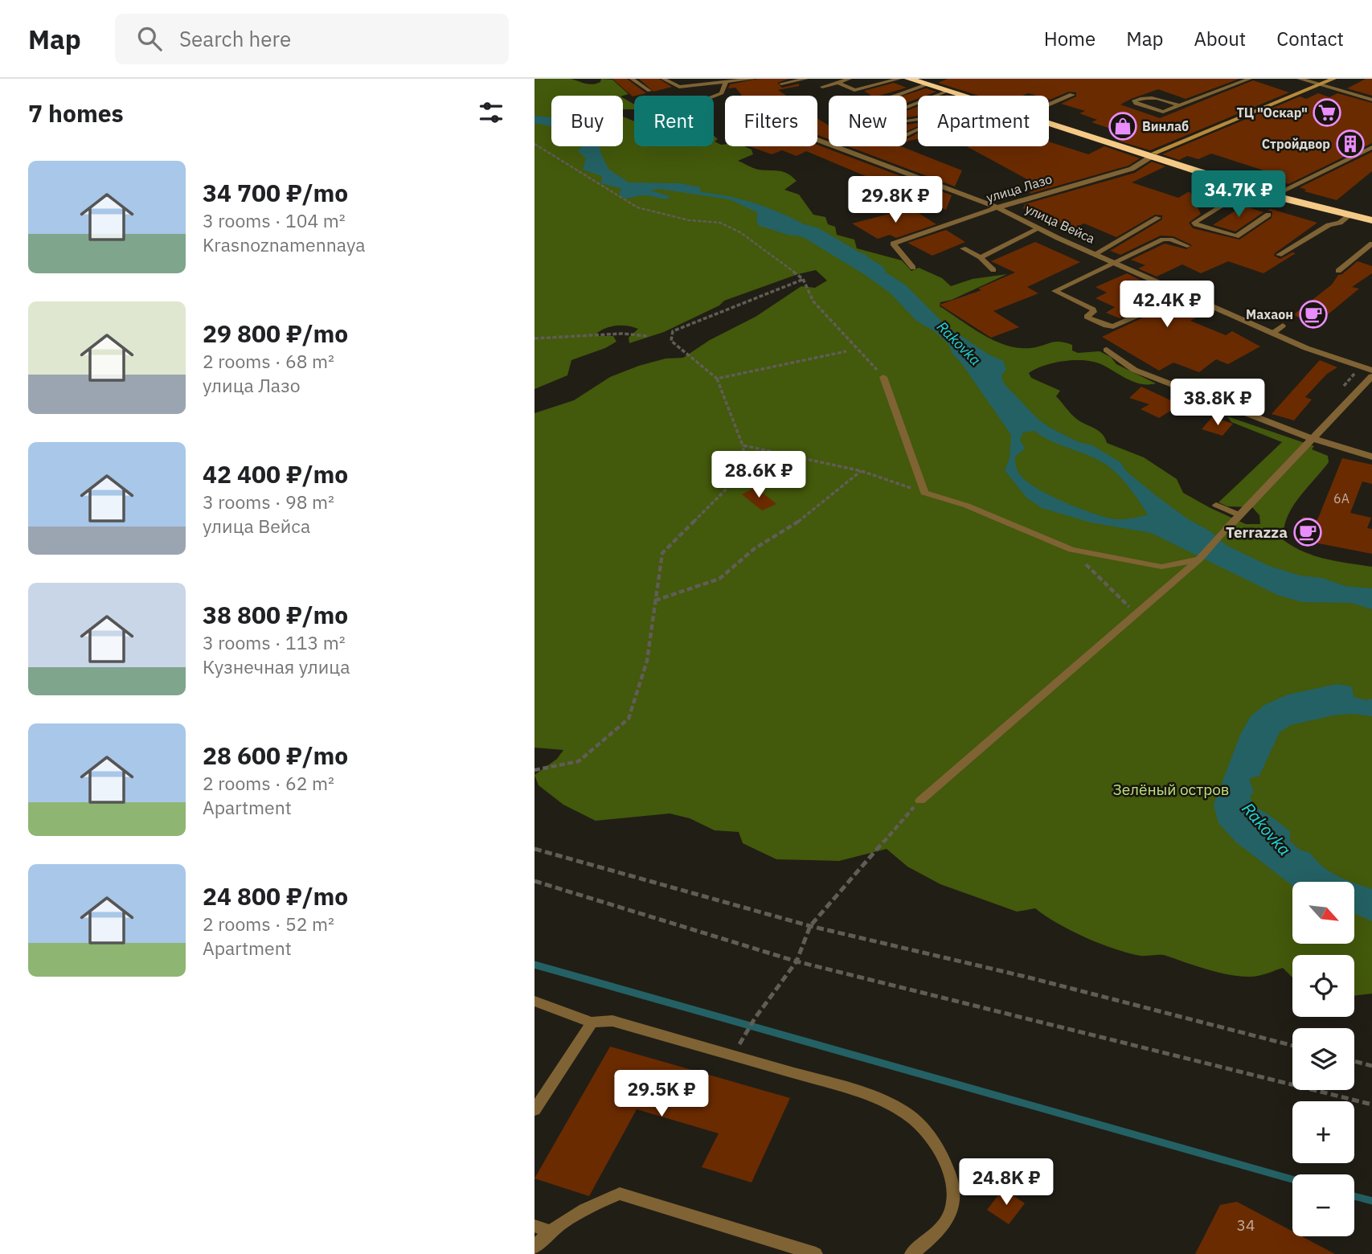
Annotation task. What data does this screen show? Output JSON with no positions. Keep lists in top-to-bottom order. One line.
{"streets":{"street":["улица Лазо","улица Вейса"]},"crossings":[["улица Лазо","улица Вейса"]],"water":["Rakovka"],"parks":["Зелёный остров"],"places":{"supermarket":["ТЦ \"Оскар\""],"shop":["Винлаб"],"building":["Стройдвор"],"cafe":["Махаон","Terrazza"]},"house_numbers":["6А","34"],"north":"bottom right","page":{"header":"Map","search":"Search here","nav":["Home","Map","About","Contact"],"heading":"7 homes","chip":["Buy","Rent","Filters","New","Apartment"],"list":[{"name":"34 700 ₽/mo","note":"3 rooms · 104 m² · Krasnoznamennaya"},{"name":"29 800 ₽/mo","note":"2 rooms · 68 m² · улица Лазо"},{"name":"42 400 ₽/mo","note":"3 rooms · 98 m² · улица Вейса"},{"name":"38 800 ₽/mo","note":"3 rooms · 113 m² · Кузнечная улица"},{"name":"28 600 ₽/mo","note":"2 rooms · 62 m² · Apartment"},{"name":"24 800 ₽/mo","note":"2 rooms · 52 m² · Apartment"}],"price":["34.7K ₽","29.8K ₽","42.4K ₽","38.8K ₽","28.6K ₽","29.5K ₽","24.8K ₽"],"map_buttons":["+","−"]}}
